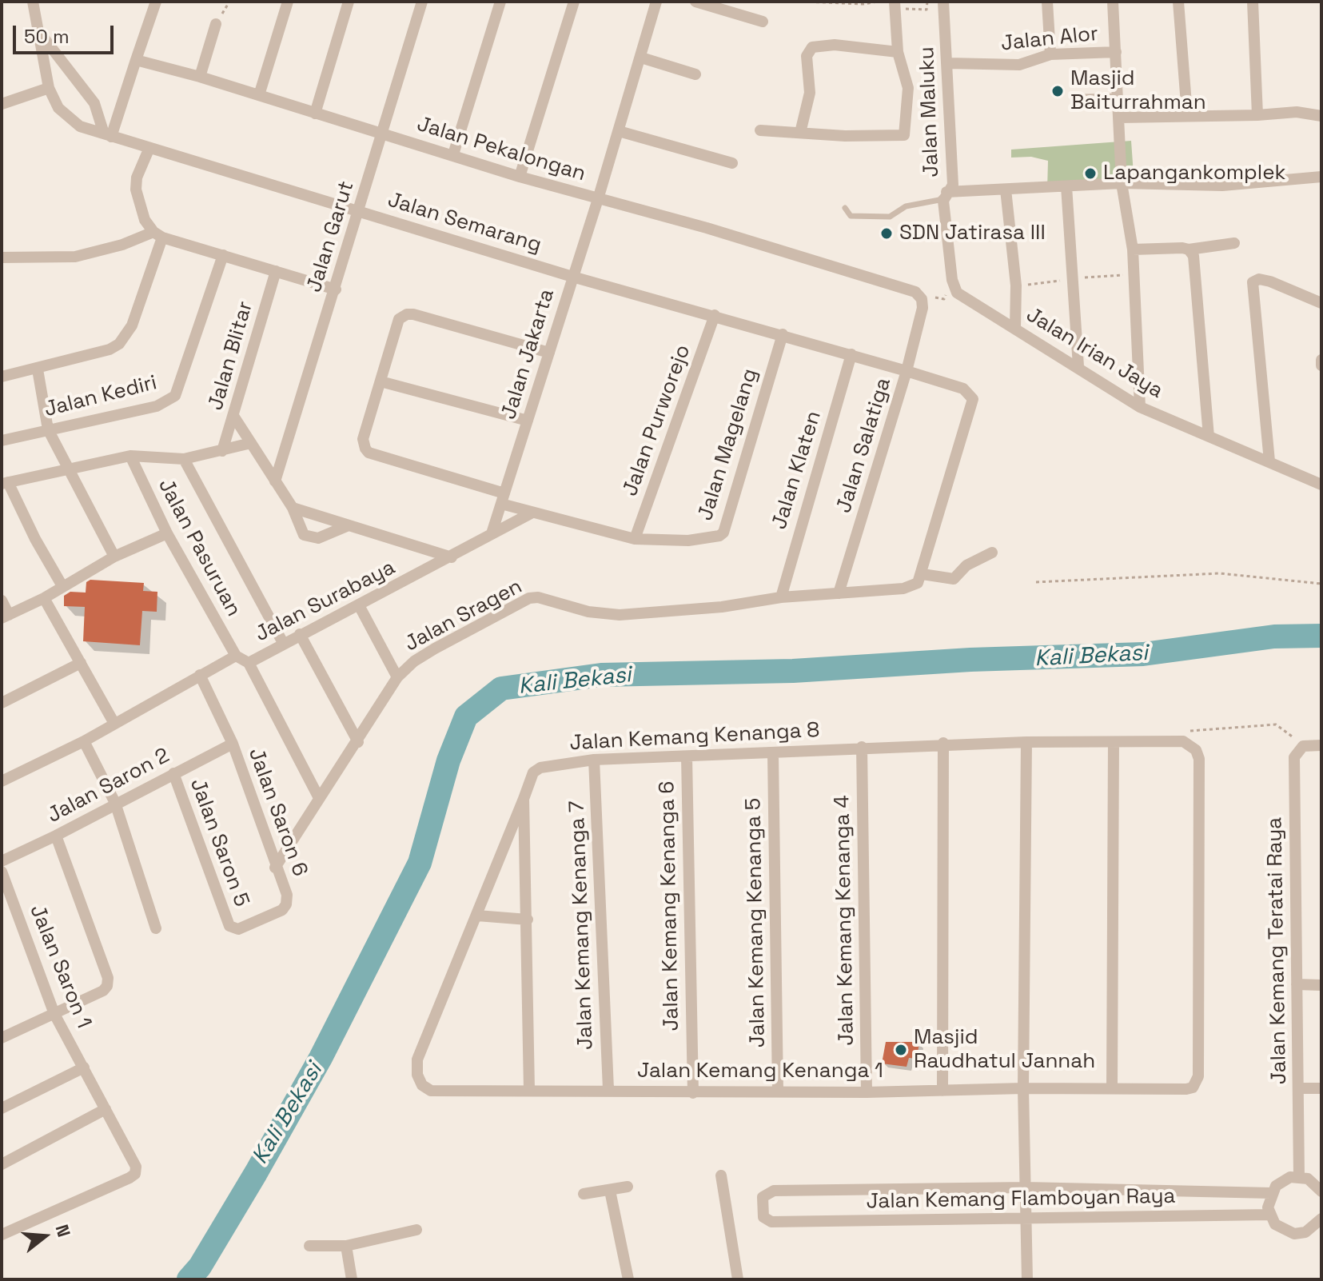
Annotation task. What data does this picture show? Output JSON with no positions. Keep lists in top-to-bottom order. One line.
{"streets":{"street":["Jalan Alor","Jalan Maluku","Jalan Pekalongan","Jalan Semarang","Jalan Garut","Jalan Irian Jaya","Jalan Jakarta","Jalan Blitar","Jalan Kediri","Jalan Purworejo","Jalan Magelang","Jalan Salatiga","Jalan Klaten","Jalan Pasuruan","Jalan Surabaya","Jalan Sragen","Jalan Kemang Kenanga 8","Jalan Saron 2","Jalan Saron 6","Jalan Saron 5","Jalan Kemang Kenanga 6","Jalan Kemang Kenanga 4","Jalan Kemang Kenanga 5","Jalan Kemang Kenanga 7","Jalan Kemang Teratai Raya","Jalan Saron 1","Jalan Kemang Kenanga 1","Jalan Kemang Flamboyan Raya"]},"crossings":[["Jalan Alor","Jalan Maluku"],["Jalan Maluku","Jalan Irian Jaya"],["Jalan Pekalongan","Jalan Garut"],["Jalan Pekalongan","Jalan Jakarta"],["Jalan Pekalongan","Jalan Salatiga"],["Jalan Semarang","Jalan Garut"],["Jalan Semarang","Jalan Jakarta"],["Jalan Semarang","Jalan Purworejo"],["Jalan Semarang","Jalan Magelang"],["Jalan Semarang","Jalan Salatiga"],["Jalan Semarang","Jalan Klaten"],["Jalan Semarang","Jalan Sragen"],["Jalan Jakarta","Jalan Magelang"],["Jalan Jakarta","Jalan Surabaya"],["Jalan Purworejo","Jalan Magelang"],["Jalan Magelang","Jalan Surabaya"],["Jalan Salatiga","Jalan Sragen"],["Jalan Klaten","Jalan Sragen"],["Jalan Pasuruan","Jalan Surabaya"],["Jalan Surabaya","Jalan Saron 6"],["Jalan Sragen","Jalan Saron 6"],["Jalan Kemang Kenanga 8","Jalan Kemang Kenanga 6"],["Jalan Kemang Kenanga 8","Jalan Kemang Kenanga 4"],["Jalan Kemang Kenanga 8","Jalan Kemang Kenanga 5"],["Jalan Kemang Kenanga 8","Jalan Kemang Kenanga 7"],["Jalan Kemang Kenanga 8","Jalan Kemang Kenanga 1"],["Jalan Saron 2","Jalan Saron 6"],["Jalan Saron 2","Jalan Saron 5"],["Jalan Saron 6","Jalan Saron 5"],["Jalan Kemang Kenanga 6","Jalan Kemang Kenanga 1"],["Jalan Kemang Kenanga 4","Jalan Kemang Kenanga 1"],["Jalan Kemang Kenanga 5","Jalan Kemang Kenanga 1"],["Jalan Kemang Kenanga 7","Jalan Kemang Kenanga 1"]],"water":["Kali Bekasi"],"places":["Masjid Baiturrahman","Lapangankomplek","SDN Jatirasa III","Masjid Raudhatul Jannah"],"scale_bar":"50 m","north":"right"}
